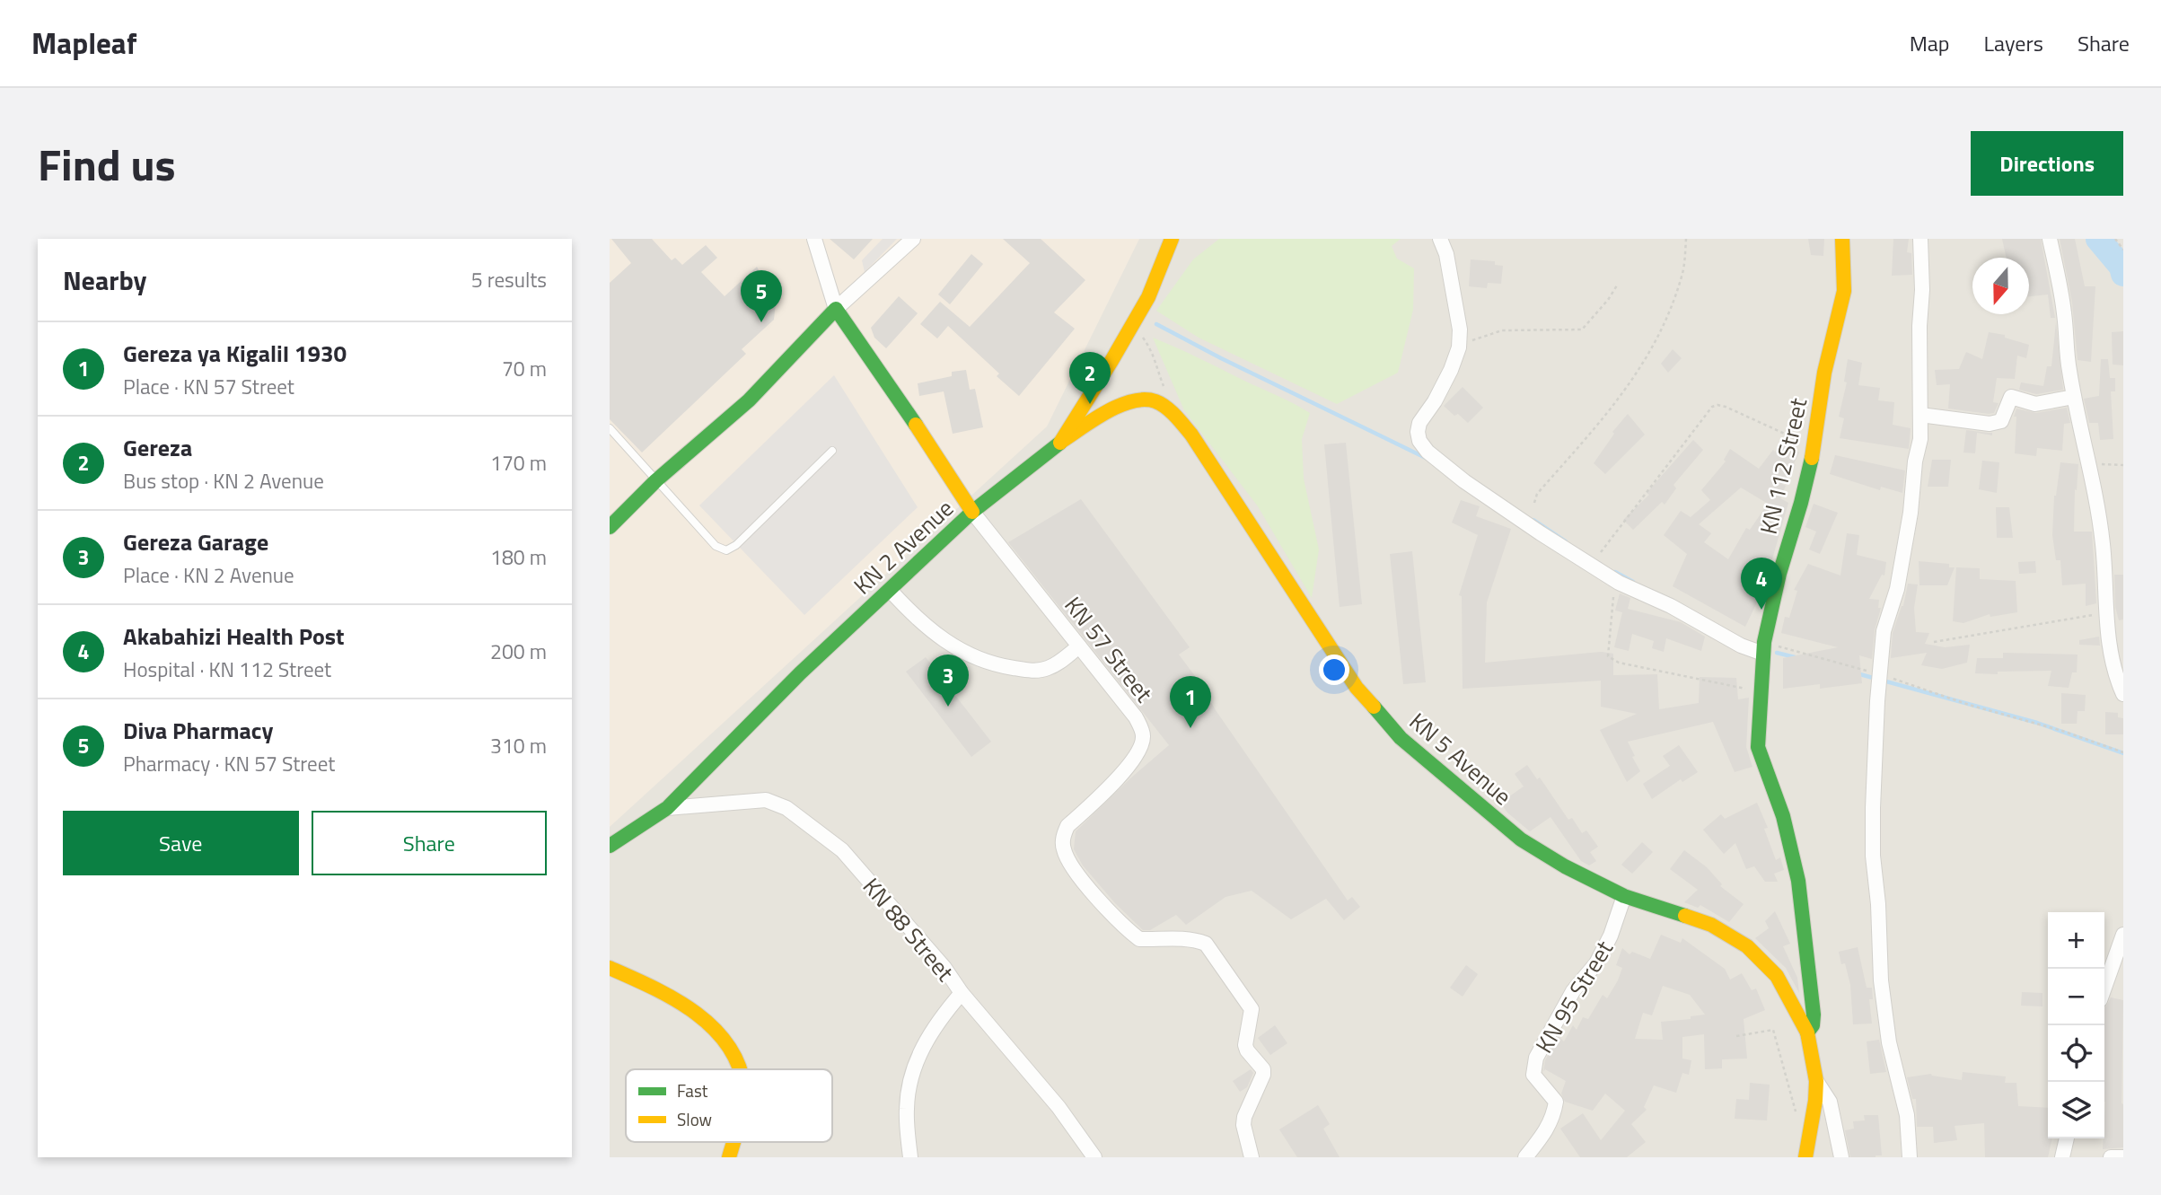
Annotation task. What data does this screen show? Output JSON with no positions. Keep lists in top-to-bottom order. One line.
{"streets":{"main road":["KN 112 Street","KN 2 Avenue","KN 57 Street","KN 5 Avenue"],"street":["KN 88 Street","KN 95 Street"]},"crossings":[["KN 112 Street","KN 5 Avenue"],["KN 2 Avenue","KN 57 Street"],["KN 2 Avenue","KN 5 Avenue"],["KN 2 Avenue","KN 88 Street"],["KN 5 Avenue","KN 95 Street"]],"legend":["Fast","Slow"],"north":"bottom","page":{"header":"Mapleaf","nav":["Map","Layers","Share"],"title":"Find us","buttons":["Directions",["Save","Share"]],"heading":["Nearby","5 results"],"pins":["5","2","4","3","1"],"list":[{"mark":"1","name":"Gereza ya KigaliI 1930","note":"Place · KN 57 Street","value":"70 m"},{"mark":"2","name":"Gereza","note":"Bus stop · KN 2 Avenue","value":"170 m"},{"mark":"3","name":"Gereza Garage","note":"Place · KN 2 Avenue","value":"180 m"},{"mark":"4","name":"Akabahizi Health Post","note":"Hospital · KN 112 Street","value":"200 m"},{"mark":"5","name":"Diva Pharmacy","note":"Pharmacy · KN 57 Street","value":"310 m"}],"map_buttons":["+","−"]}}
